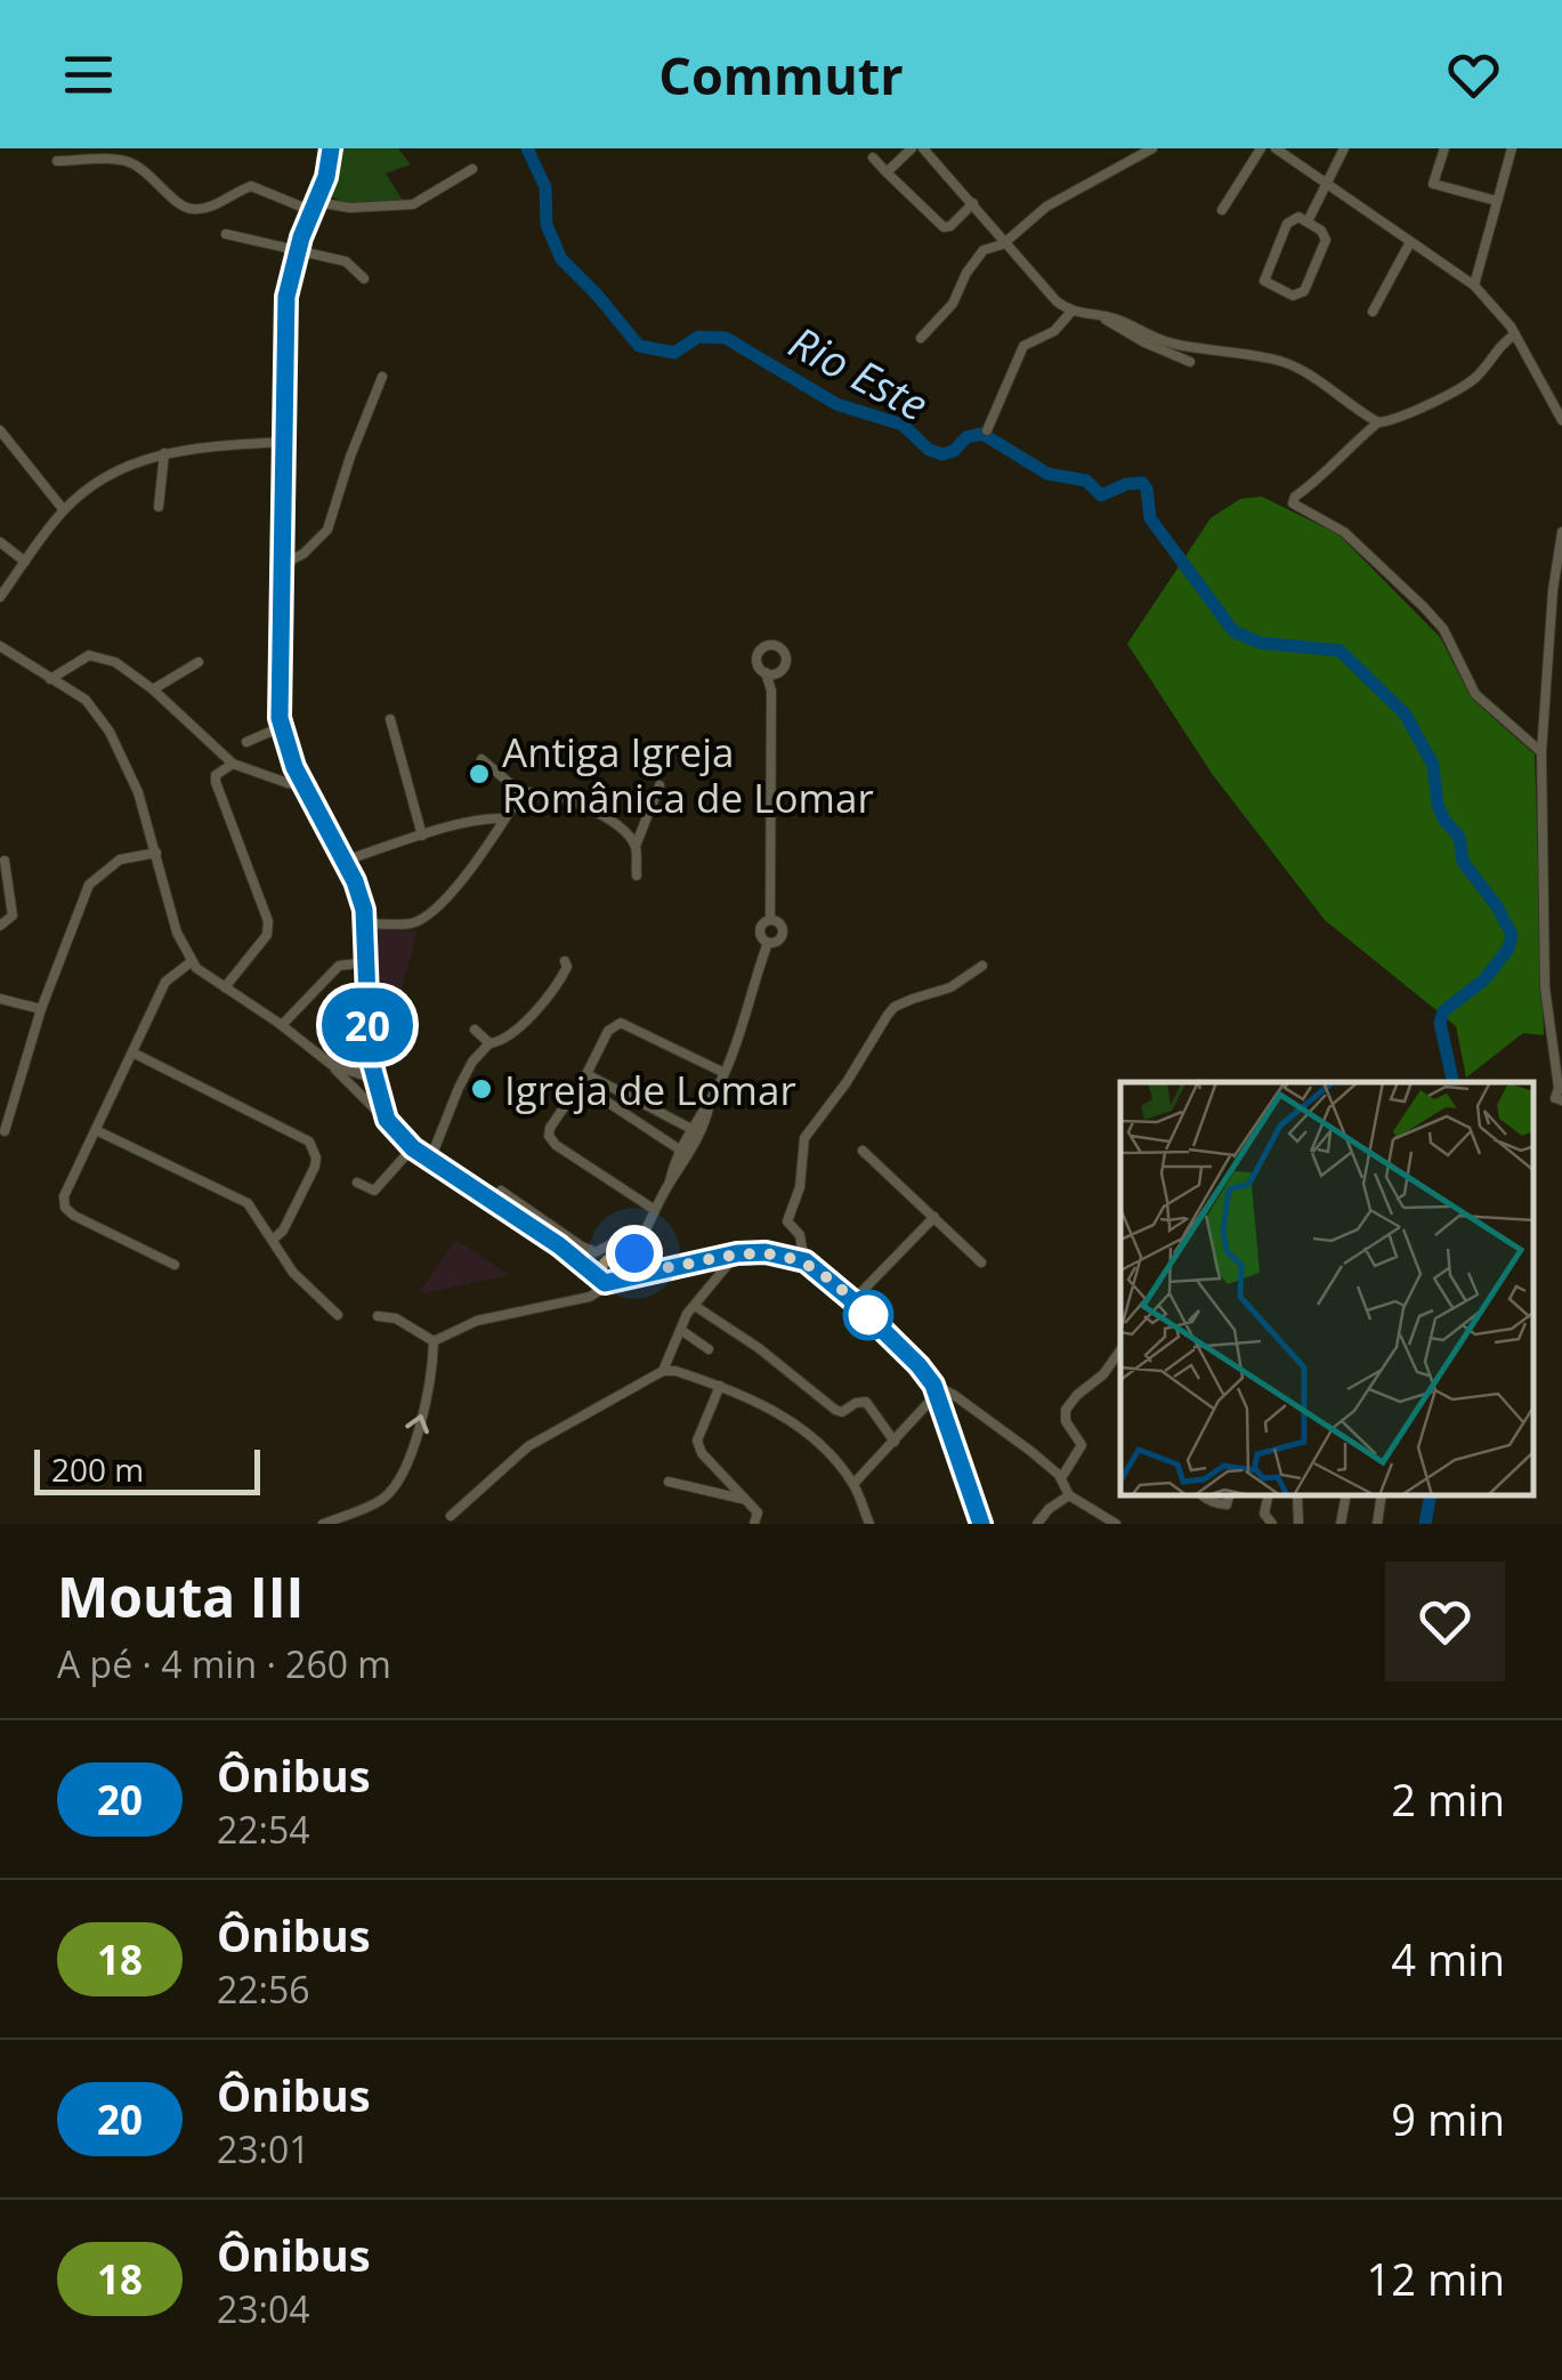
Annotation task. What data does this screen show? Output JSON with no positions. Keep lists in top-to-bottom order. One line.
{"water":["Rio Este"],"places":["Antiga Igreja Românica de Lomar","Igreja de Lomar"],"lines":["bus line 20"],"scale_bar":"200 m","page":{"header":"Commutr","on_map":"20","scale":"200 m","heading":["Mouta III","A pé · 4 min · 260 m"],"list":[{"mark":"20","name":"Ônibus","note":"22:54","value":"2 min"},{"mark":"18","name":"Ônibus","note":"22:56","value":"4 min"},{"mark":"20","name":"Ônibus","note":"23:01","value":"9 min"},{"mark":"18","name":"Ônibus","note":"23:04","value":"12 min"}]}}
